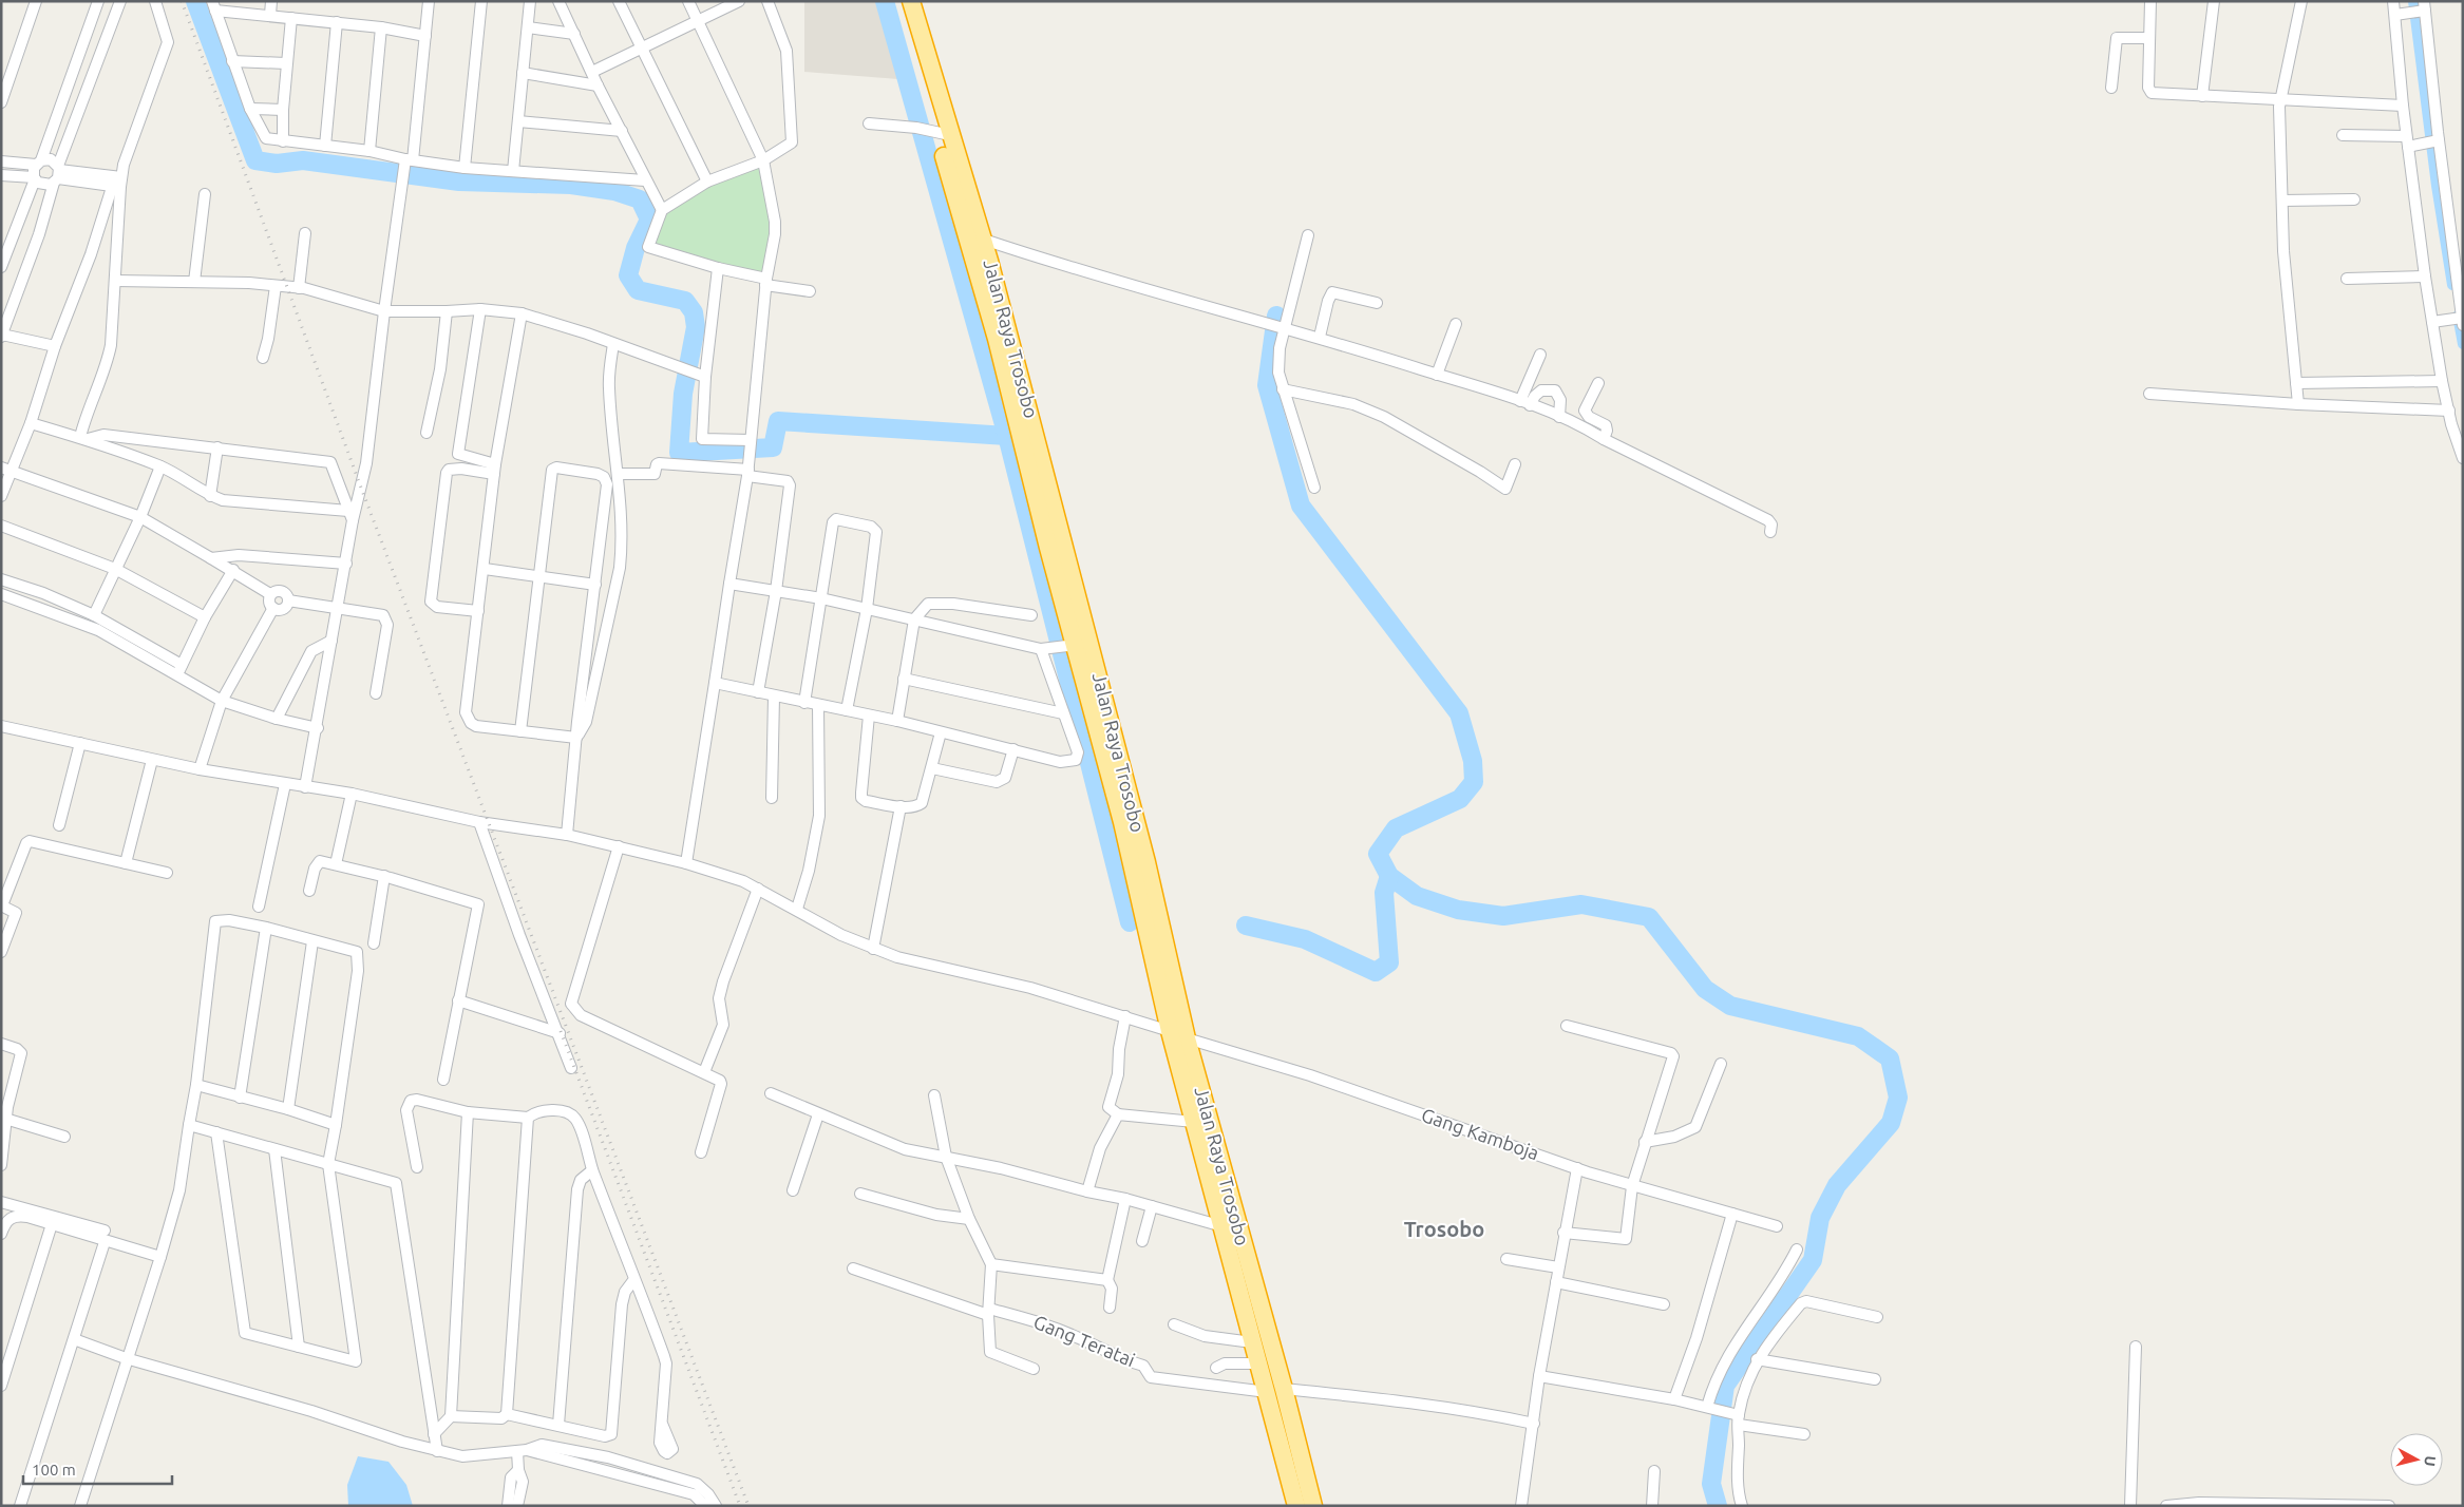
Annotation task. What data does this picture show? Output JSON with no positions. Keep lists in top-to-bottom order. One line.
{"streets":{"highway":["Jalan Raya Trosobo"],"street":["Gang Kamboja","Gang Teratai"]},"crossings":[["Jalan Raya Trosobo","Gang Kamboja"],["Jalan Raya Trosobo","Gang Teratai"]],"districts":["Trosobo"],"scale_bar":"100 m","north":"right"}
